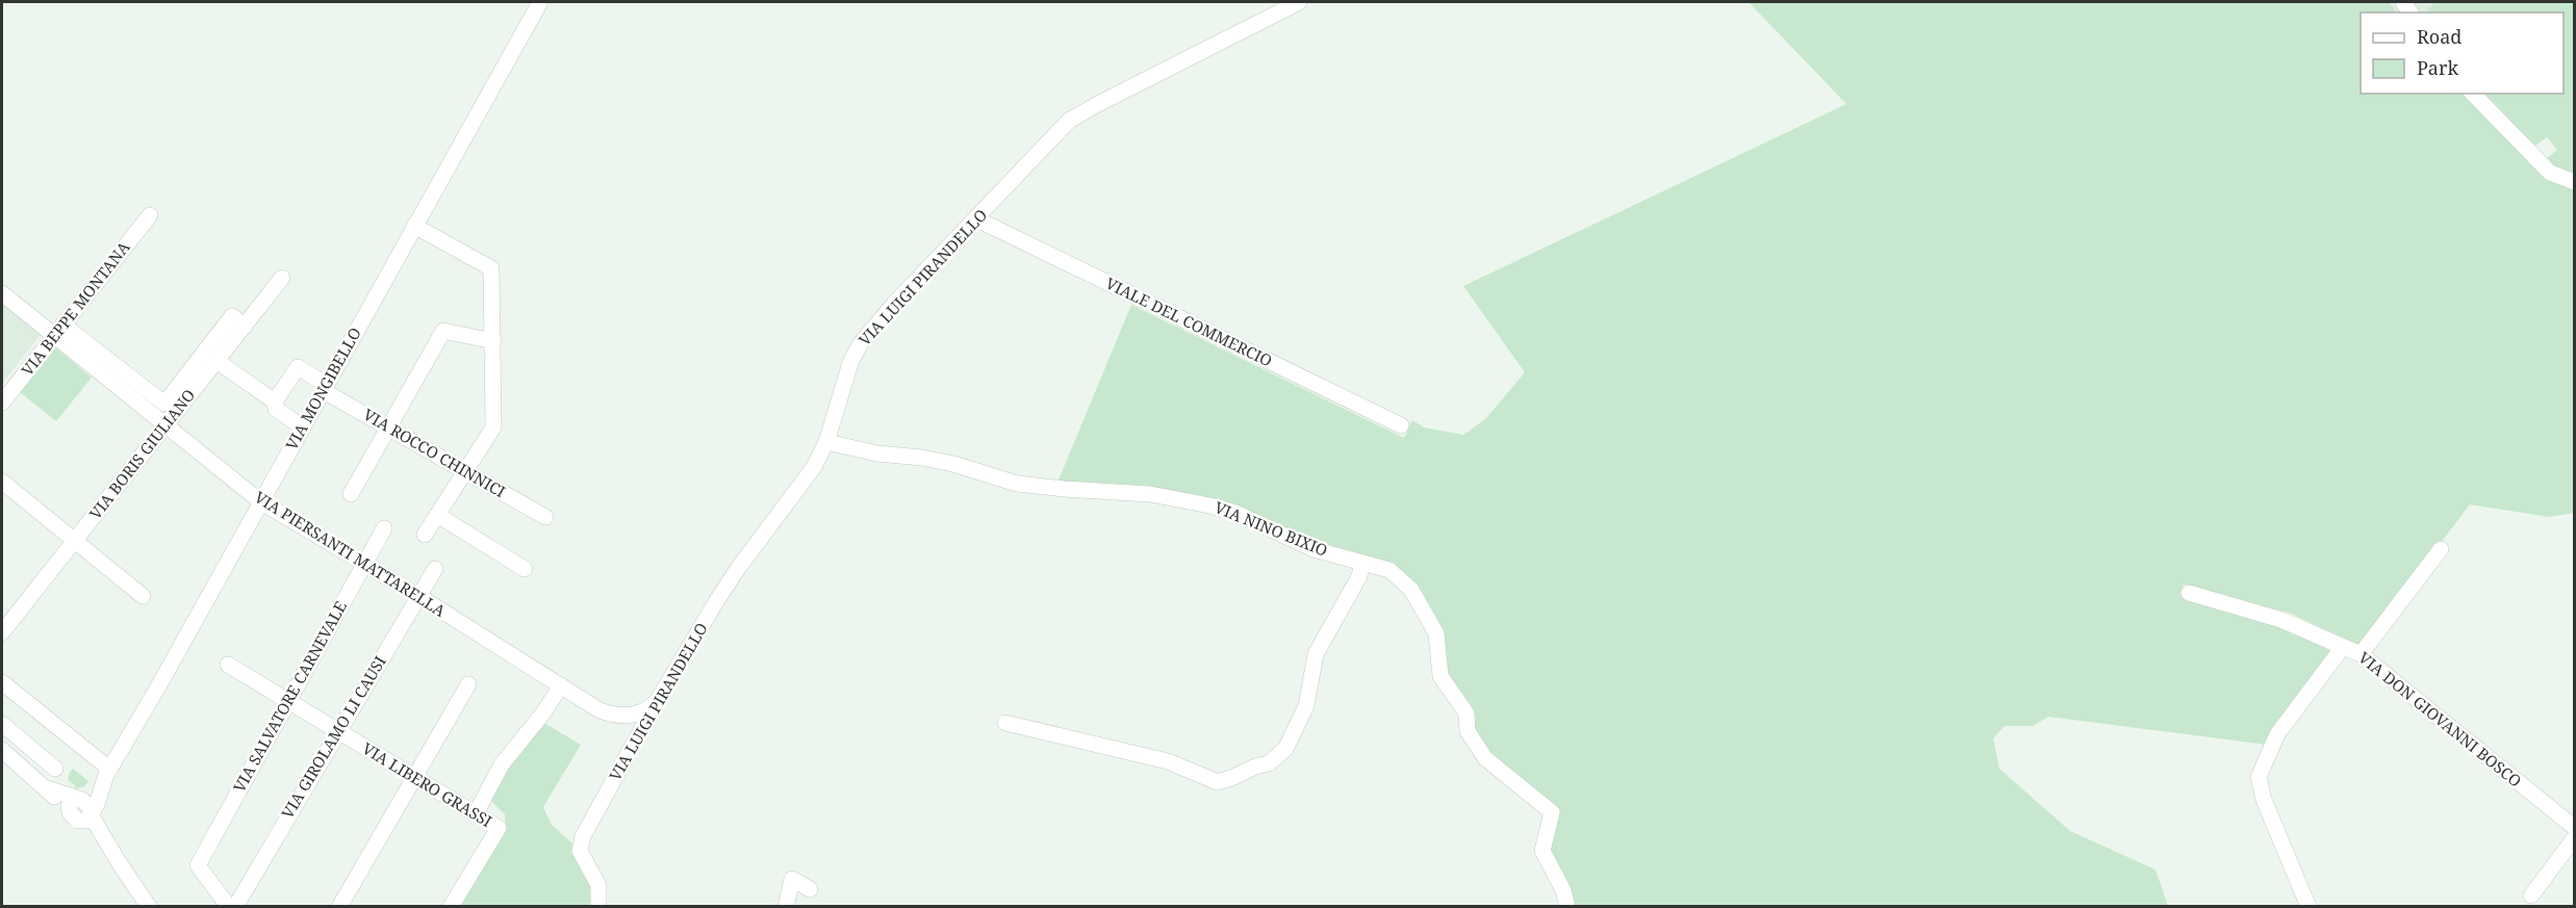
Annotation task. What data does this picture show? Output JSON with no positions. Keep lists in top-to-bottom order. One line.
{"streets":{"street":["VIA LUIGI PIRANDELLO","VIA BEPPE MONTANA","VIALE DEL COMMERCIO","VIA MONGIBELLO","VIA ROCCO CHINNICI","VIA BORIS GIULIANO","VIA NINO BIXIO","VIA PIERSANTI MATTARELLA","VIA SALVATORE CARNEVALE","VIA DON GIOVANNI BOSCO","VIA GIROLAMO LI CAUSI","VIA LIBERO GRASSI"]},"crossings":[["VIA LUIGI PIRANDELLO","VIALE DEL COMMERCIO"],["VIA LUIGI PIRANDELLO","VIA NINO BIXIO"],["VIA LUIGI PIRANDELLO","VIA PIERSANTI MATTARELLA"],["VIA BEPPE MONTANA","VIA PIERSANTI MATTARELLA"],["VIA MONGIBELLO","VIA ROCCO CHINNICI"],["VIA MONGIBELLO","VIA PIERSANTI MATTARELLA"],["VIA BORIS GIULIANO","VIA PIERSANTI MATTARELLA"],["VIA PIERSANTI MATTARELLA","VIA SALVATORE CARNEVALE"],["VIA PIERSANTI MATTARELLA","VIA GIROLAMO LI CAUSI"],["VIA SALVATORE CARNEVALE","VIA LIBERO GRASSI"],["VIA GIROLAMO LI CAUSI","VIA LIBERO GRASSI"]],"legend":["Road","Park"]}
